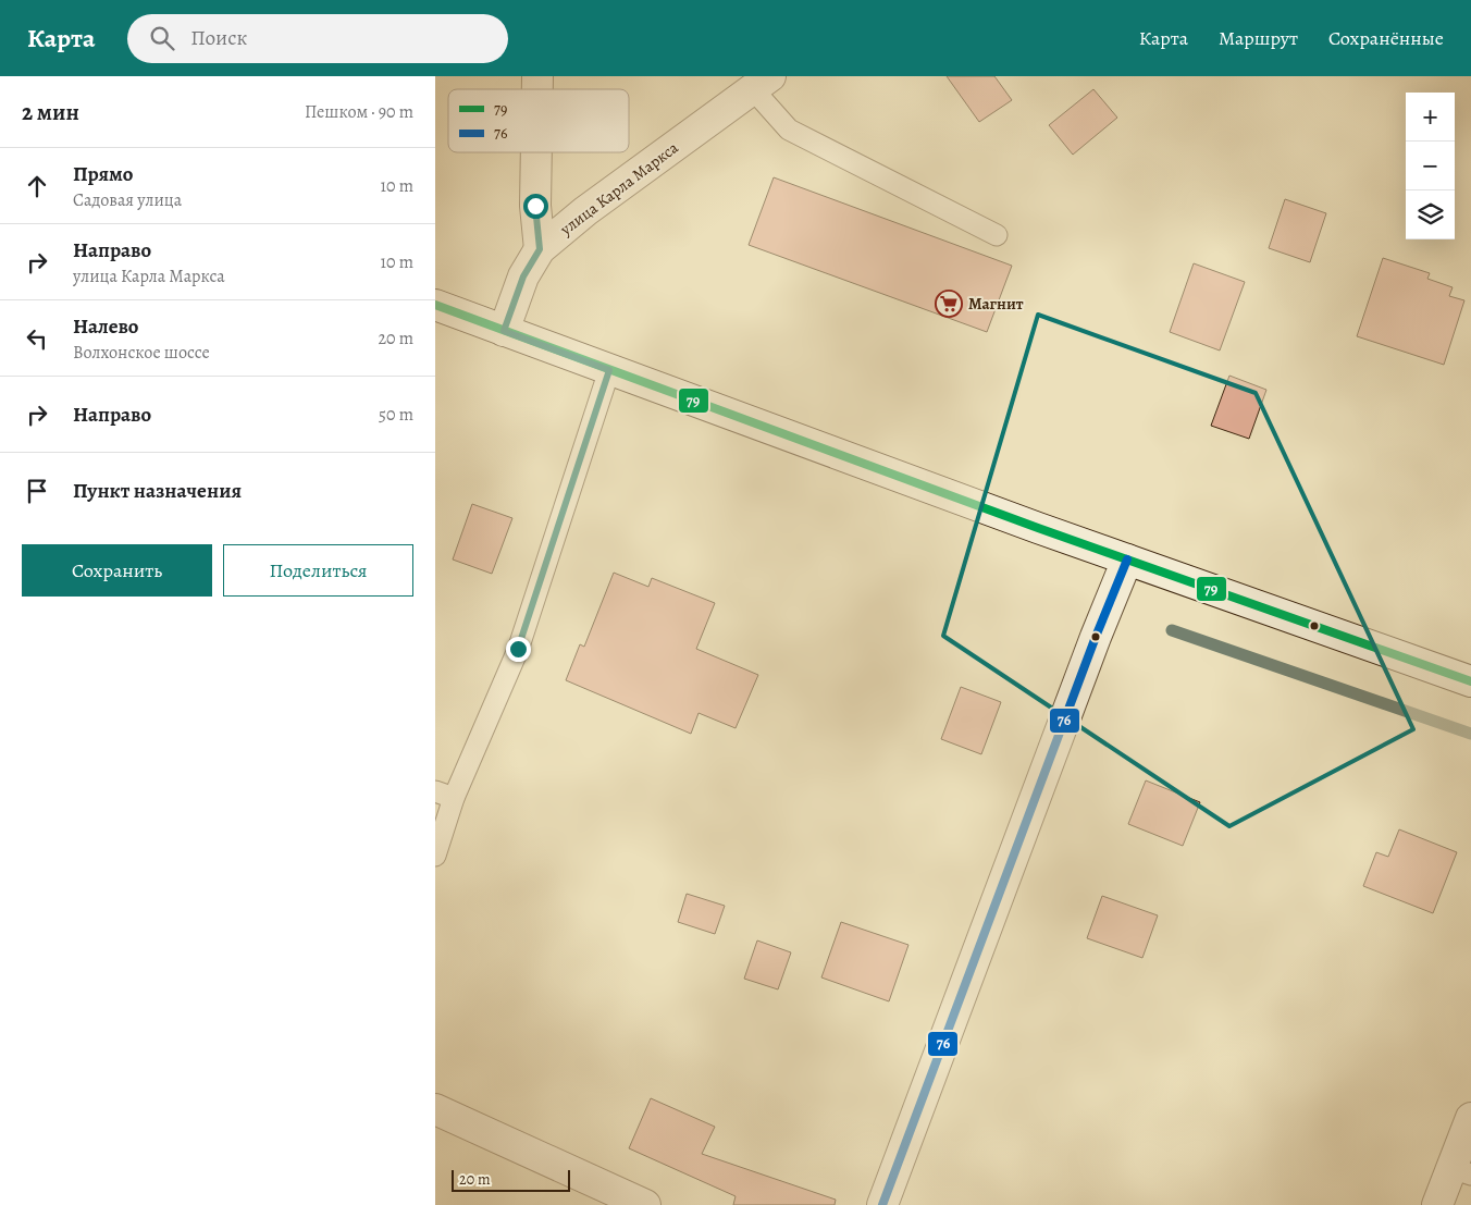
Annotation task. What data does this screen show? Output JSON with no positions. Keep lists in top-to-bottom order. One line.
{"streets":{"street":["улица Карла Маркса"]},"places":{"supermarket":["Магнит"]},"lines":["transit line 79","transit line 76"],"legend":["79","76"],"scale_bar":"20 m","page":{"header":"Карта","search":"Поиск","nav":["Карта","Маршрут","Сохранённые"],"heading":["2 мин","Пешком · 90 m"],"map_buttons":["+","−"],"list":[["Прямо","Садовая улица","10 m"],["Направо","улица Карла Маркса","10 m"],["Налево","Волхонское шоссе","20 m"],["Направо","50 m"],"Пункт назначения"],"buttons":["Сохранить","Поделиться"],"scale":"20 m"}}
